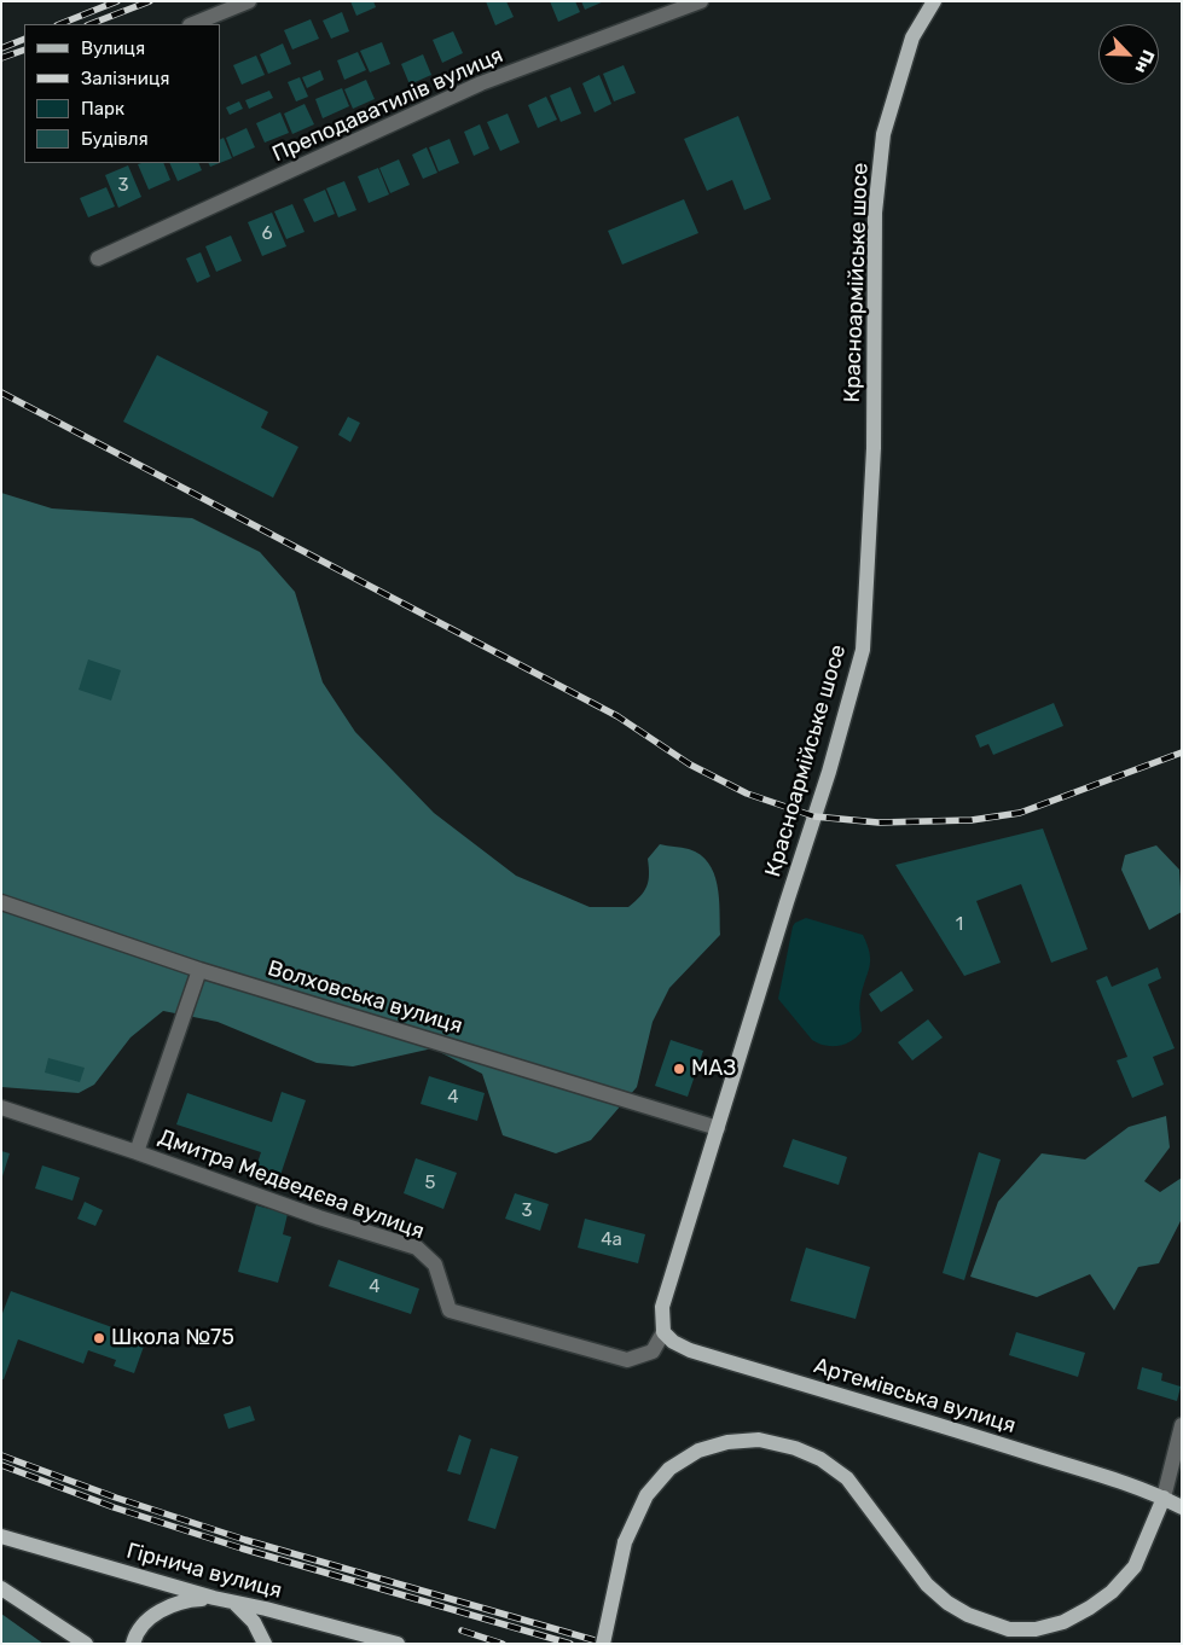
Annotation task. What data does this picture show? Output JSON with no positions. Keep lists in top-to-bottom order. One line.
{"streets":{"main road":["Красноармійське шосе","Артемівська вулиця","Гірнича вулиця"],"street":["Преподаватилів вулиця","Волховська вулиця","Дмитра Медведєва вулиця"]},"crossings":[["Красноармійське шосе","Волховська вулиця"],["Красноармійське шосе","Дмитра Медведєва вулиця"],["Красноармійське шосе","Артемівська вулиця"],["Дмитра Медведєва вулиця","Артемівська вулиця"]],"places":["МАЗ","Школа №75"],"house_numbers":["3","6","1","4","5","3","4а","4"],"legend":["Вулиця","Залізниця","Парк","Будівля"],"north":"bottom right"}
